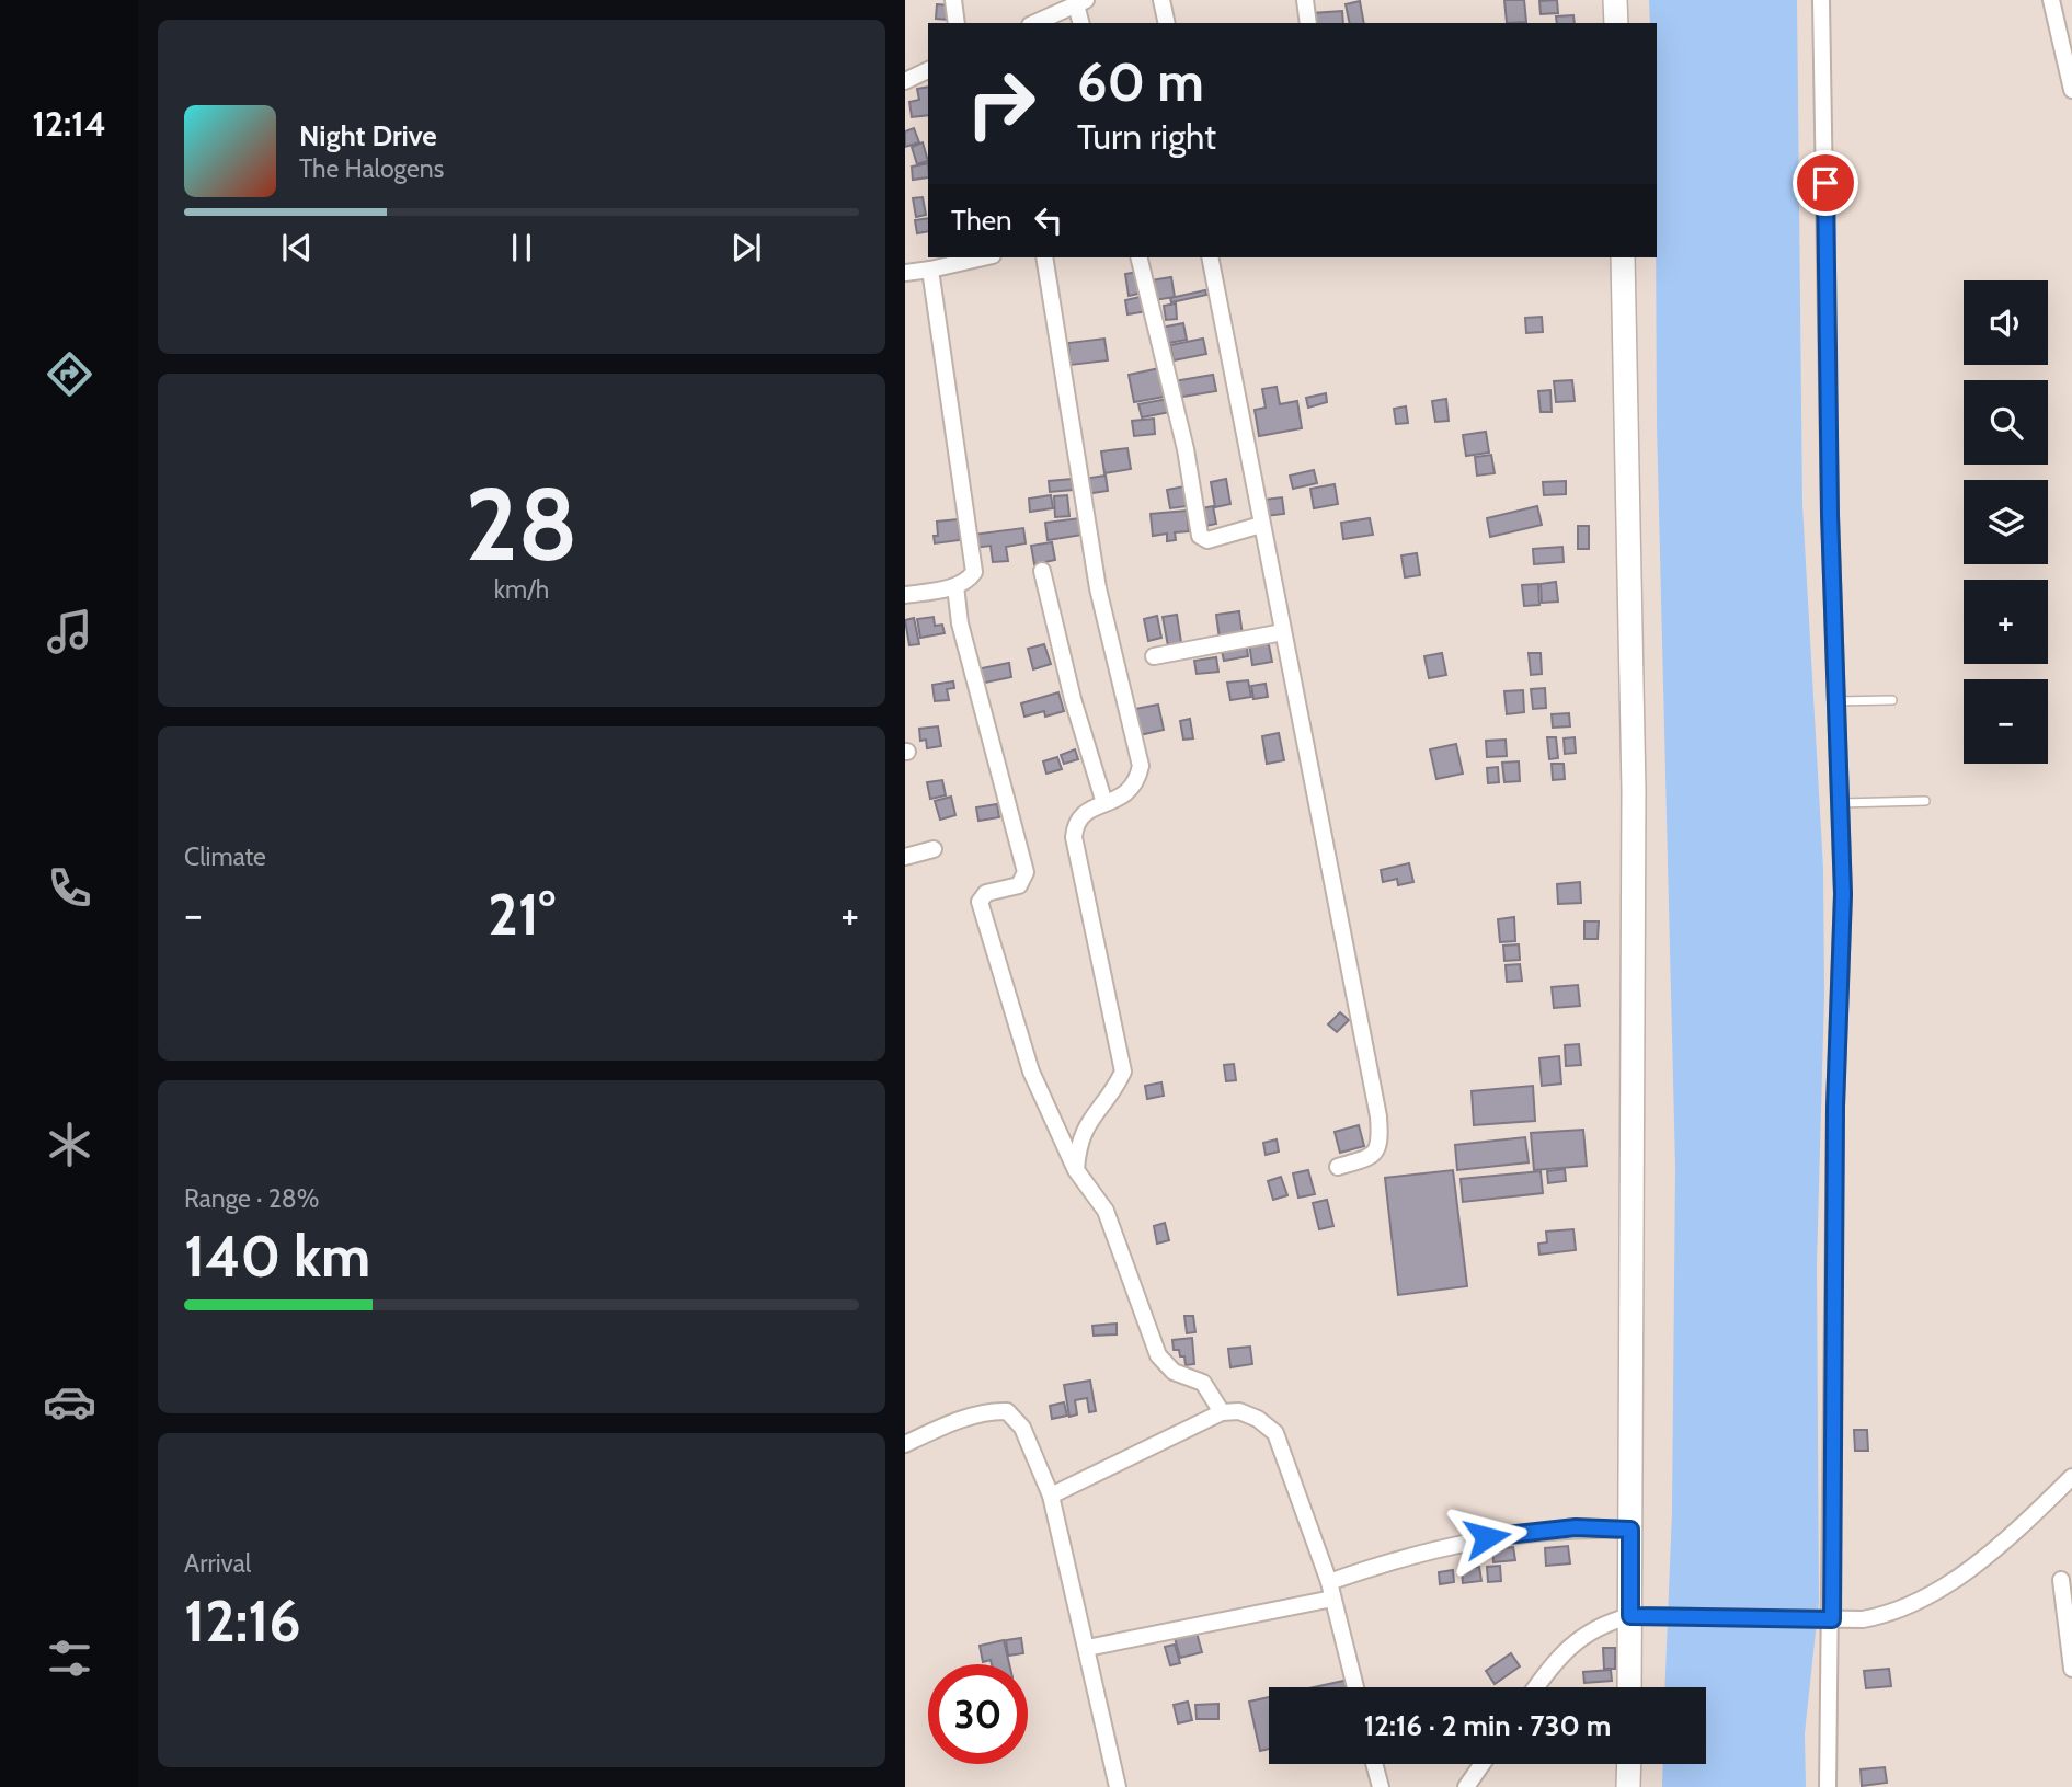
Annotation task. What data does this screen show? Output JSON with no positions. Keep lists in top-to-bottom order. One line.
{"page":{"tabs":"12:14","turn":["60 m","Turn right"],"song":["Night Drive","The Halogens"],"then":"Then","map_buttons":["+","−"],"tile":[["28","km/h"],"Climate",["Range · 28%","140 km"],["Arrival","12:16"]],"heat":["−","21°","+"],"limit":"30","trip":"12:16 · 2 min · 730 m"}}
